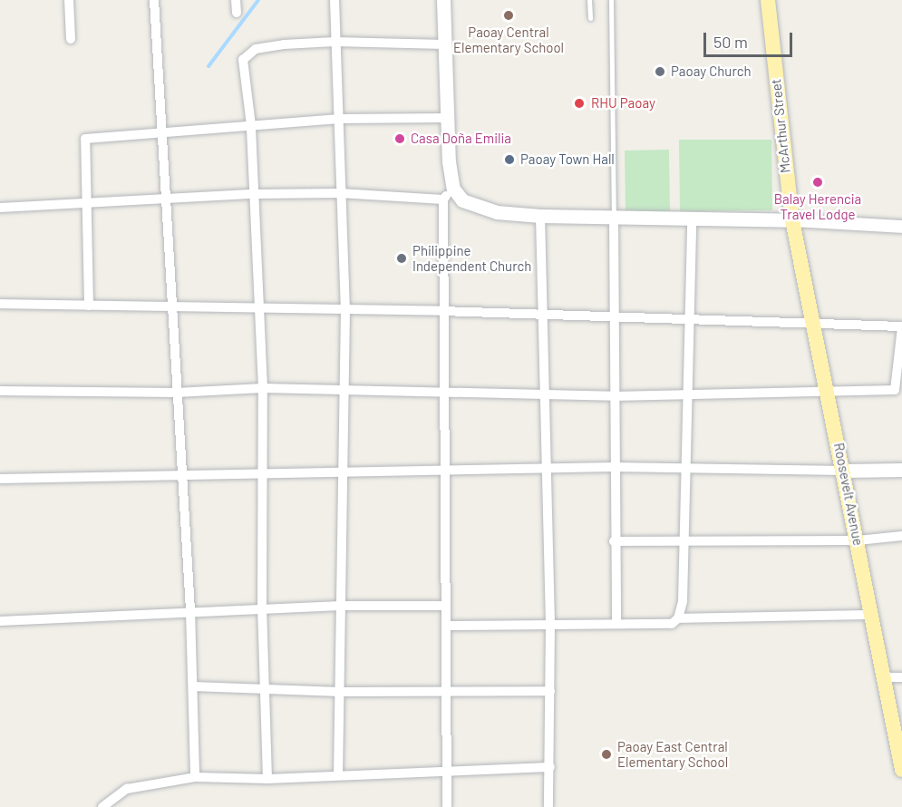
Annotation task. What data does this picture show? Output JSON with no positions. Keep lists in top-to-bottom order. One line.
{"streets":{"main road":["McArthur Street","Roosevelt Avenue"]},"crossings":[["McArthur Street","Roosevelt Avenue"]],"places":["Paoay Central Elementary School","Paoay Church","RHU Paoay","Casa Doña Emilia","Paoay Town Hall","Balay Herencia Travel Lodge","Philippine Independent Church","Paoay East Central Elementary School"],"scale_bar":"50 m"}
